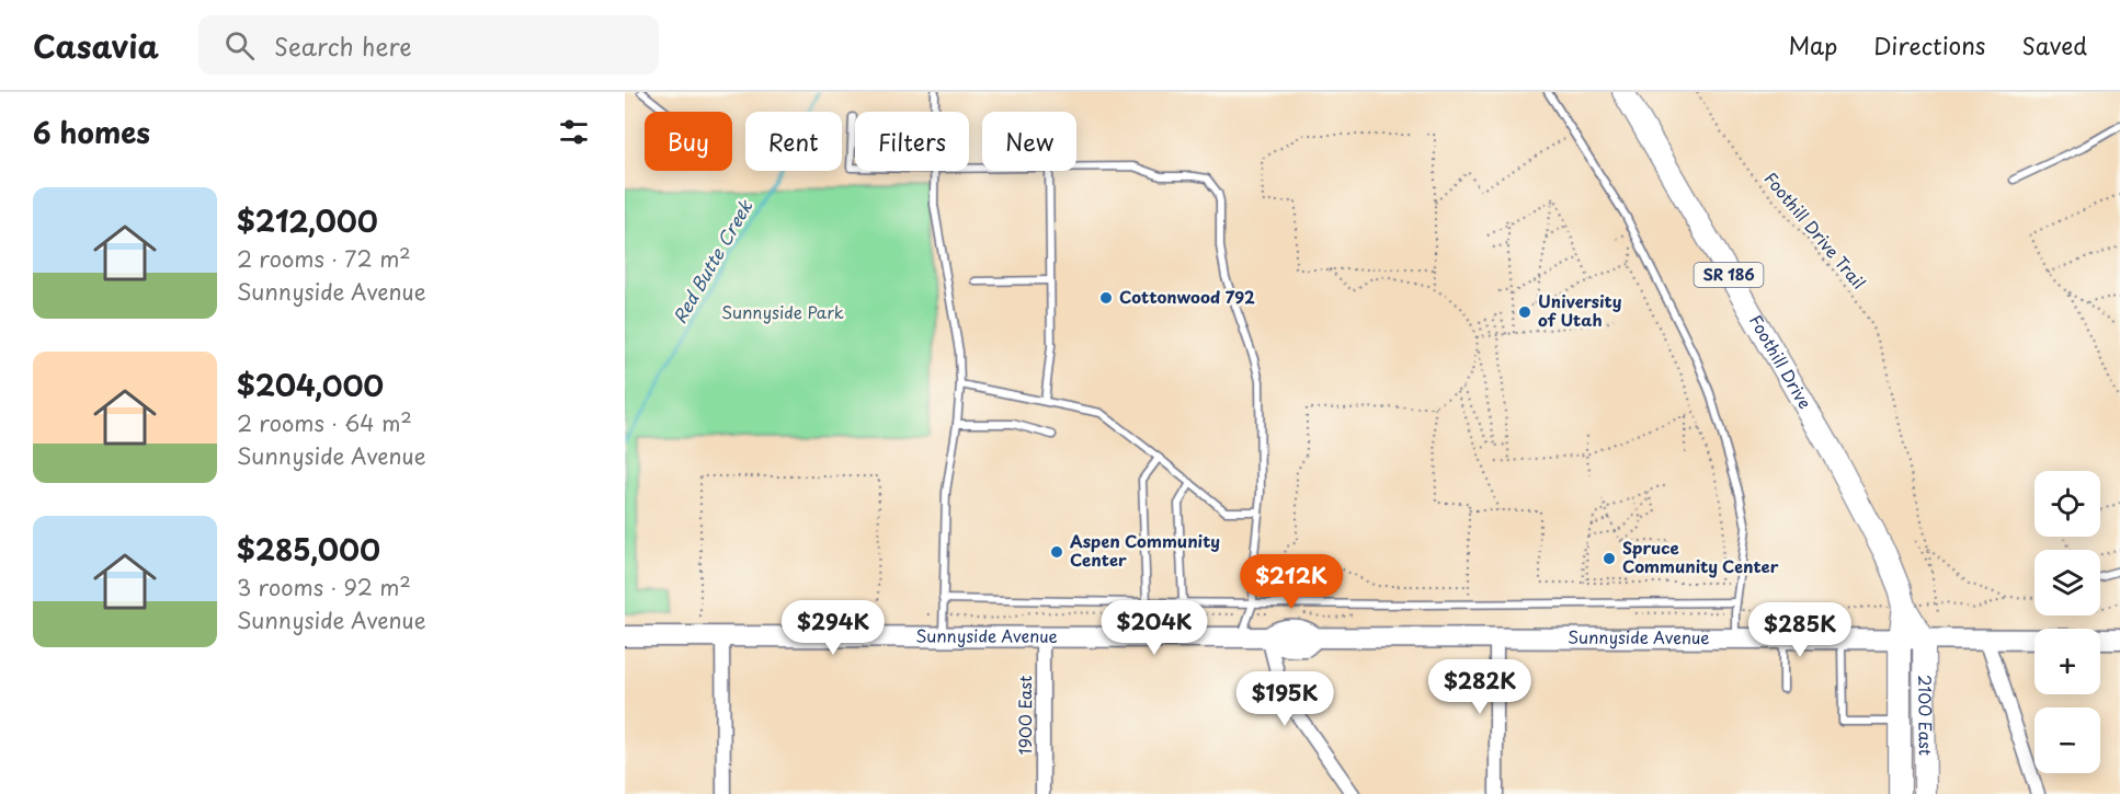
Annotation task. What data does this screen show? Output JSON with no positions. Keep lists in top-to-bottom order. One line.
{"streets":{"main road":["SR 186","Foothill Drive","Sunnyside Avenue","2100 East"],"street":["1900 East"],"path":["Foothill Drive Trail"]},"crossings":[["Foothill Drive","Sunnyside Avenue"],["Foothill Drive","2100 East"],["Sunnyside Avenue","1900 East"],["Sunnyside Avenue","2100 East"]],"water":["Red Butte Creek"],"parks":["Sunnyside Park"],"places":["Cottonwood 792","University of Utah","Aspen Community Center","Spruce Community Center"],"page":{"header":"Casavia","search":"Search here","nav":["Map","Directions","Saved"],"heading":"6 homes","chip":["Buy","Rent","Filters","New"],"list":[{"name":"$212,000","note":"2 rooms · 72 m² · Sunnyside Avenue"},{"name":"$204,000","note":"2 rooms · 64 m² · Sunnyside Avenue"},{"name":"$285,000","note":"3 rooms · 92 m² · Sunnyside Avenue"}],"map_buttons":["+","−"],"price":["$212K","$294K","$204K","$285K","$282K","$195K"]}}
